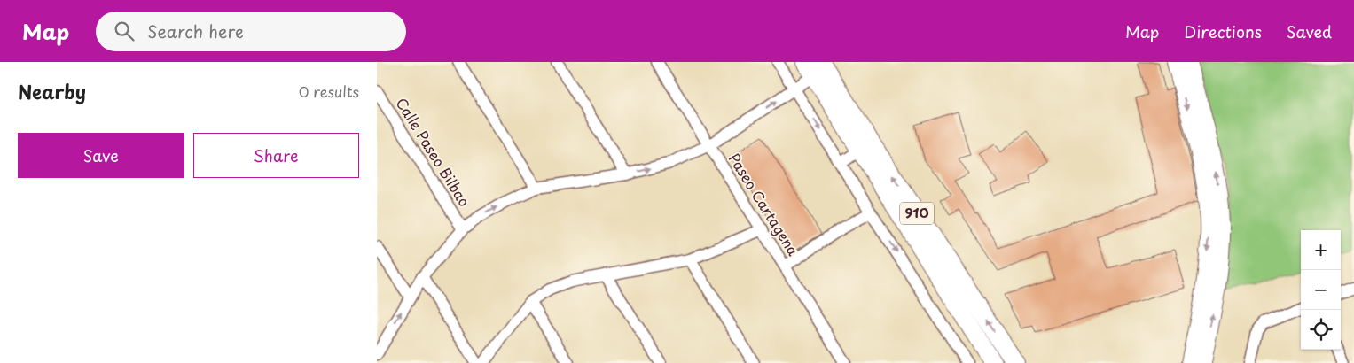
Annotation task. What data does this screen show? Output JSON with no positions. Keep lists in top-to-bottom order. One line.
{"streets":{"main road":["910"],"street":["Calle Paseo Bilbao","Paseo Cartagena"]},"page":{"header":"Map","search":"Search here","nav":["Map","Directions","Saved"],"heading":["Nearby","0 results"],"buttons":["Save","Share"],"map_buttons":["+","−"]}}
